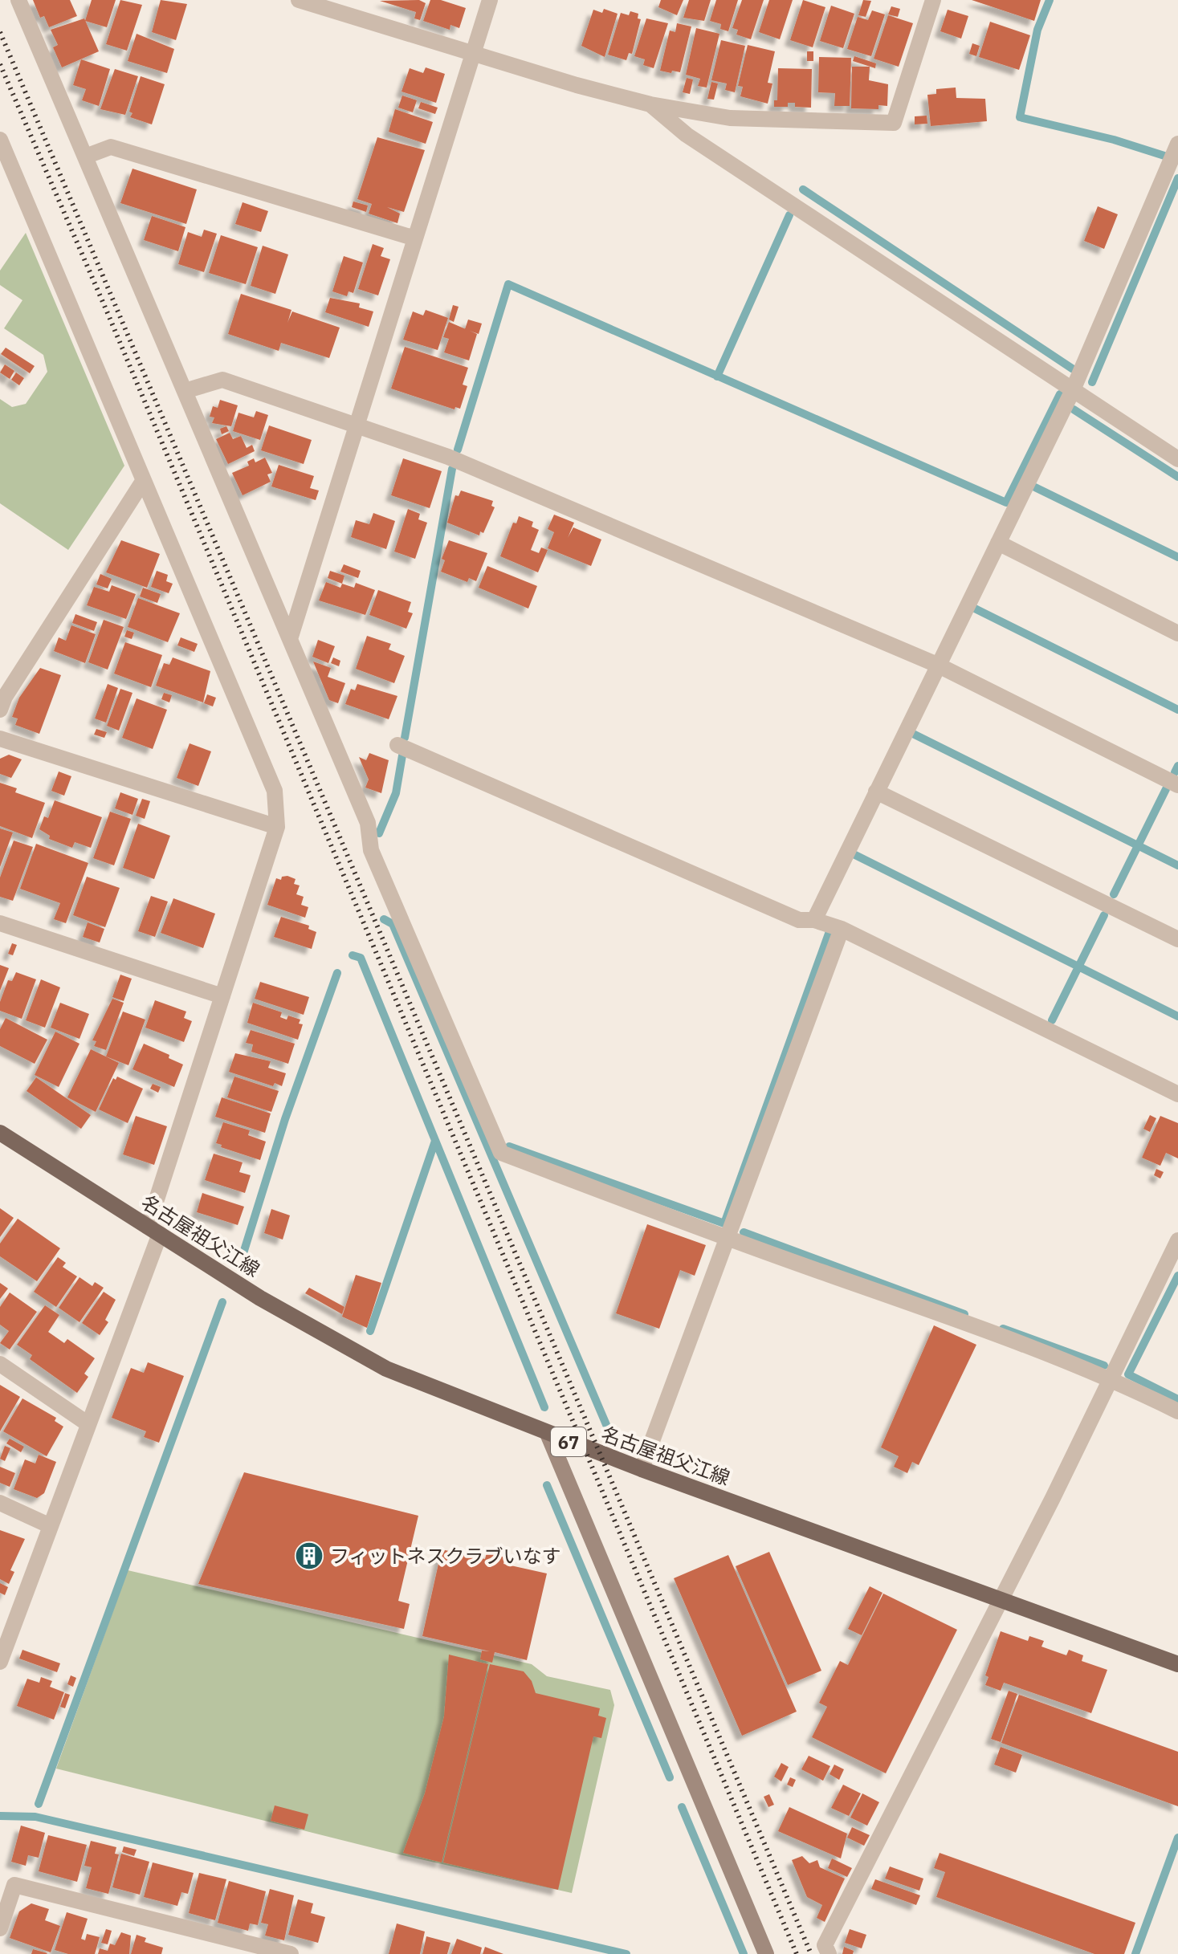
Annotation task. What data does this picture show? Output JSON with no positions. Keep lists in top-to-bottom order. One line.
{"streets":{"main road":["名古屋祖父江線","67"]},"places":{"building":["フィットネスクラブいなす"]}}
